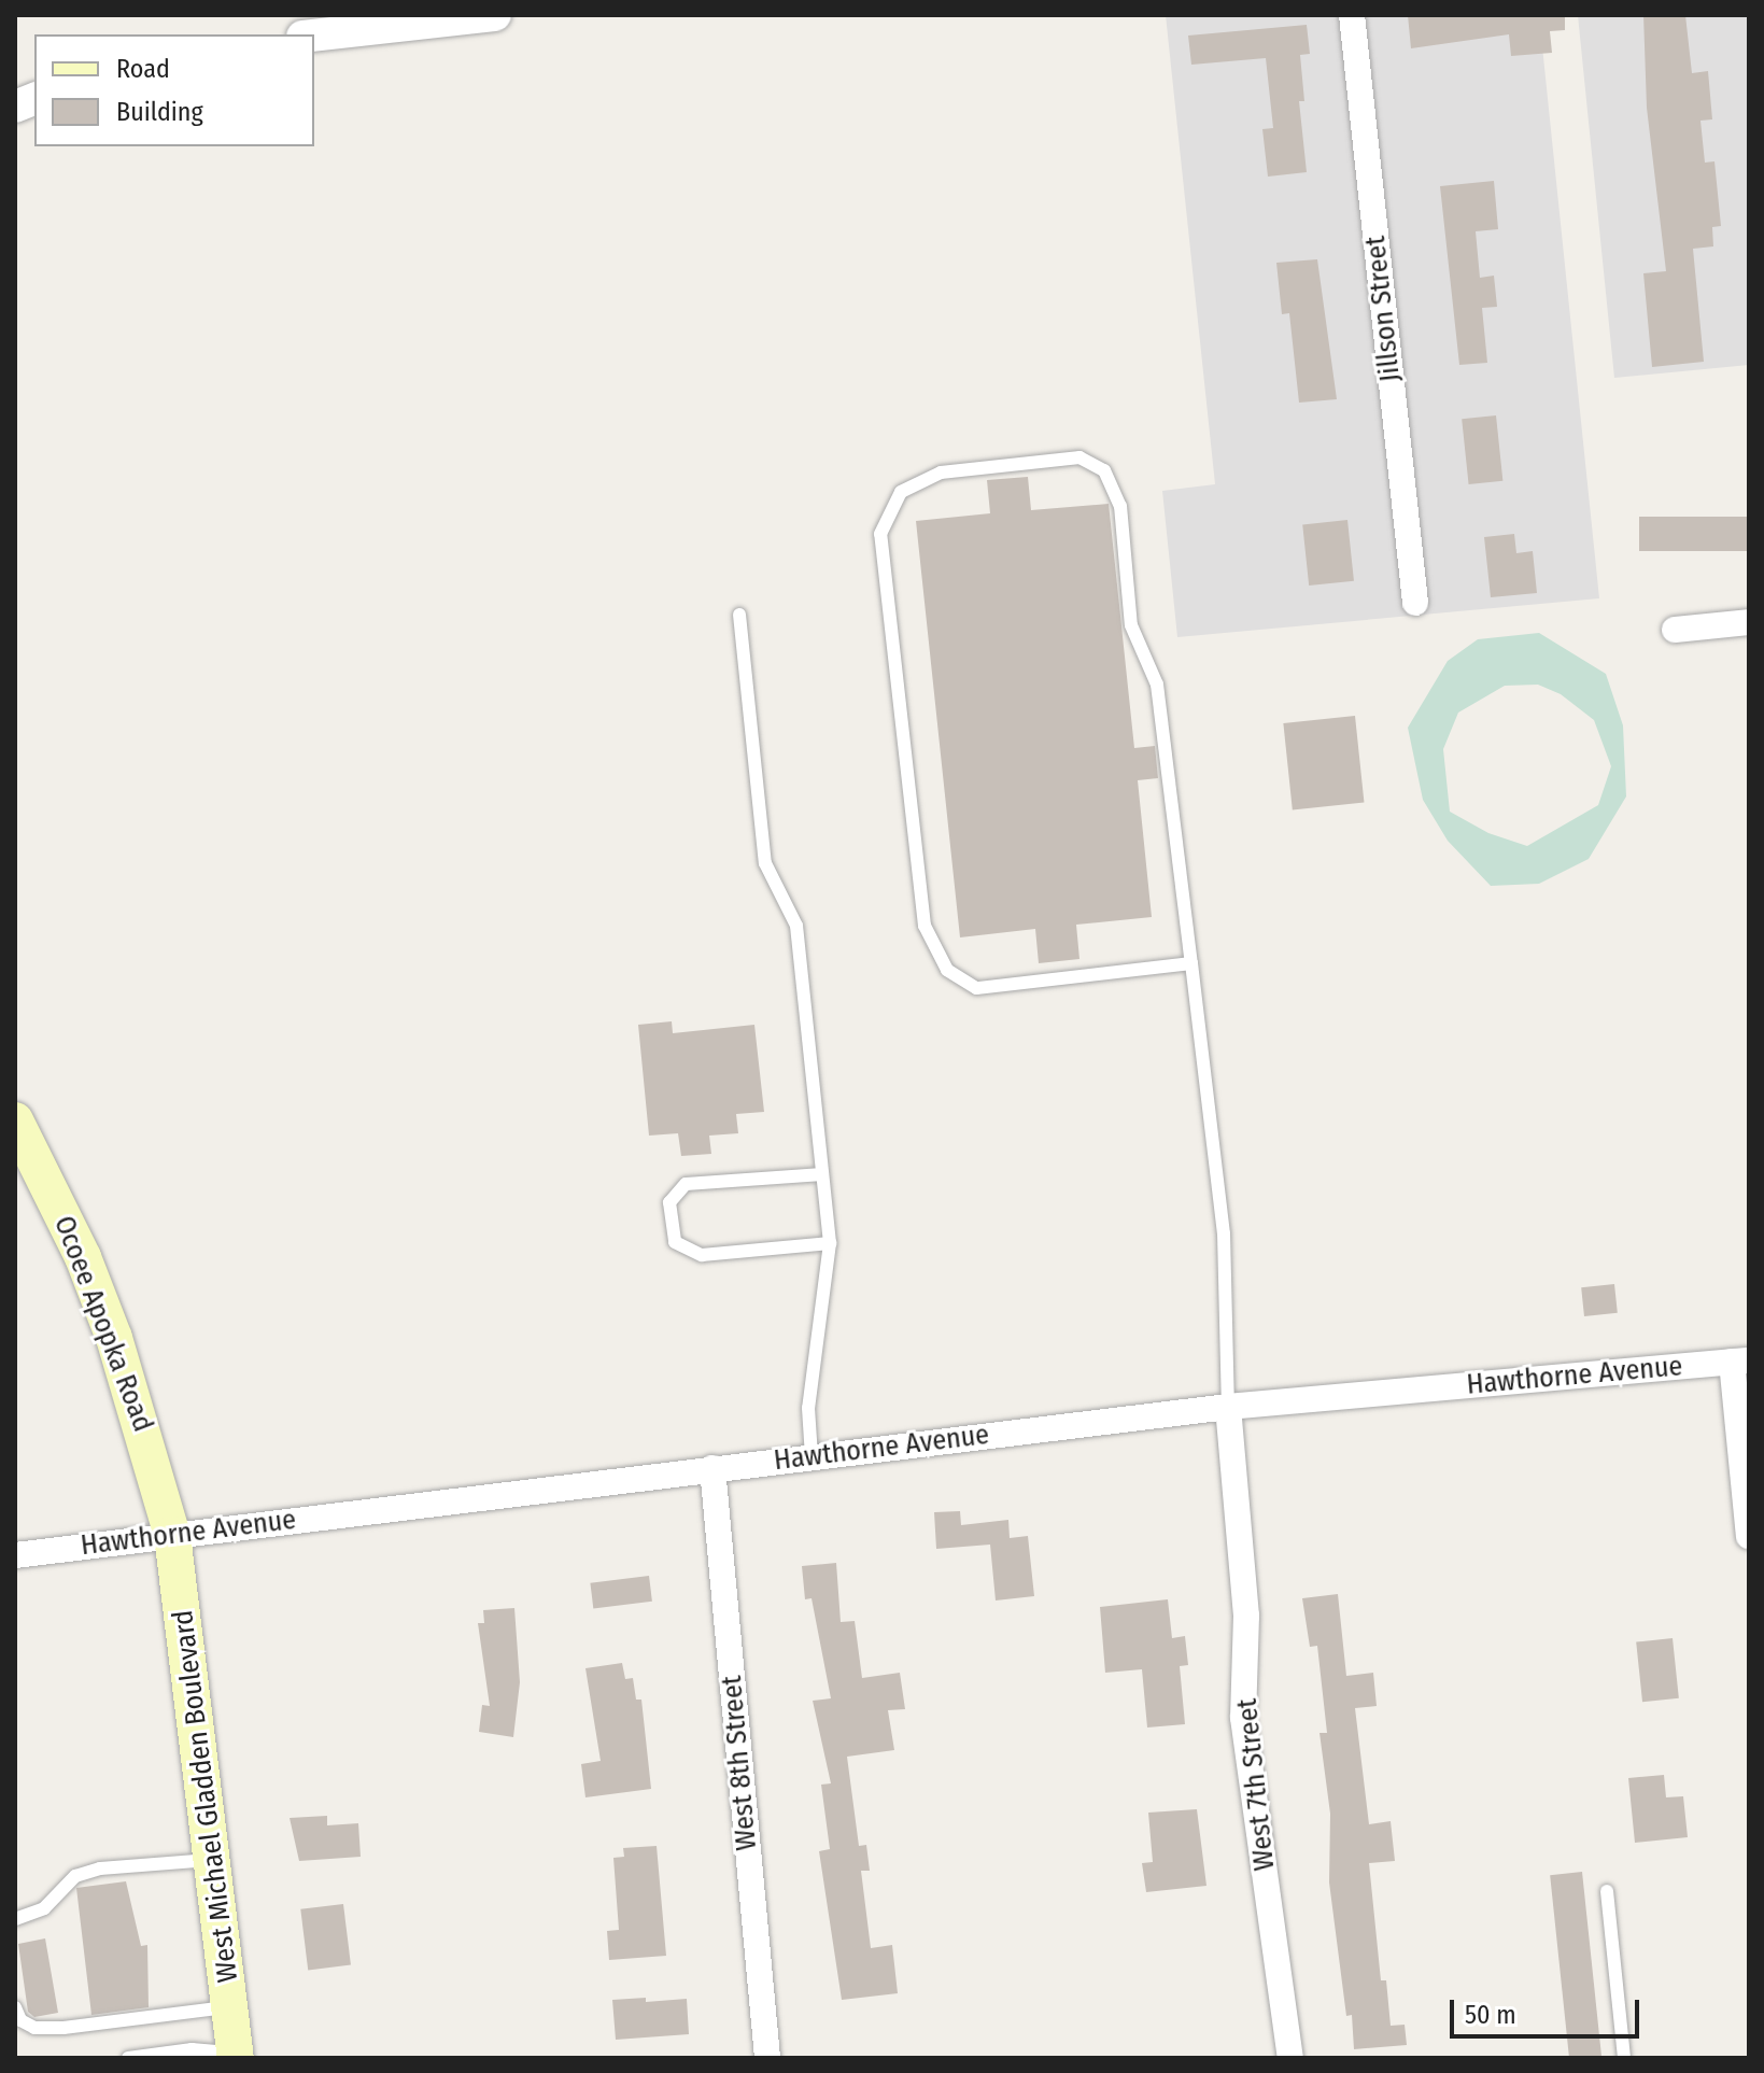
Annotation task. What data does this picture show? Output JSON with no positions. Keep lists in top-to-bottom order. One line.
{"streets":{"main road":["Ocoee Apopka Road","West Michael Gladden Boulevard"],"street":["Jillson Street","Hawthorne Avenue","West 8th Street","West 7th Street"]},"crossings":[["Ocoee Apopka Road","Hawthorne Avenue"],["Ocoee Apopka Road","West Michael Gladden Boulevard"],["Hawthorne Avenue","West 8th Street"],["Hawthorne Avenue","West 7th Street"],["Hawthorne Avenue","West Michael Gladden Boulevard"]],"legend":["Road","Building"],"scale_bar":"50 m"}
